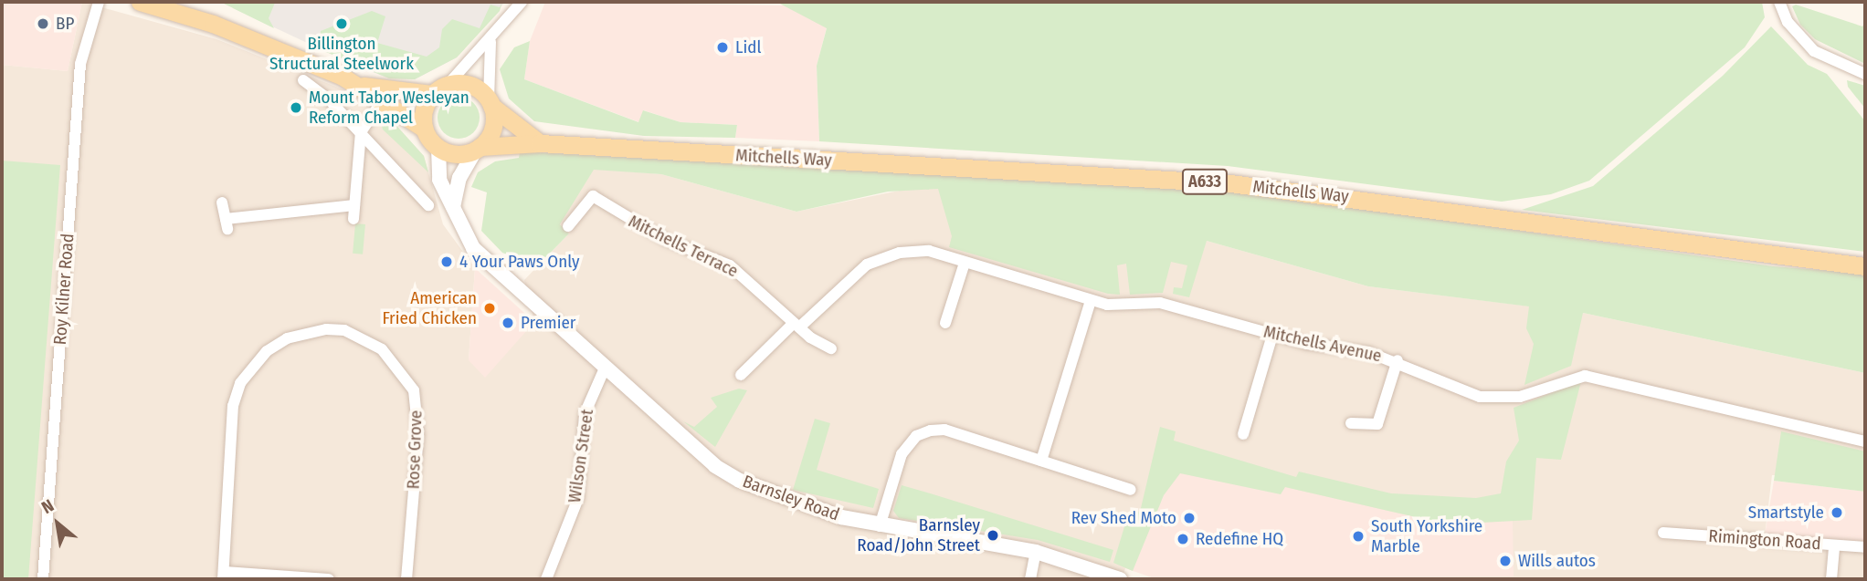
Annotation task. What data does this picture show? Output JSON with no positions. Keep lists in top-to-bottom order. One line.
{"streets":{"main road":["Mitchells Way","A633"],"street":["Mitchells Terrace","Roy Kilner Road","Mitchells Avenue","Rose Grove","Wilson Street","Barnsley Road","Rimington Road"]},"crossings":[["Mitchells Way","Barnsley Road"],["Mitchells Terrace","Mitchells Avenue"],["Wilson Street","Barnsley Road"]],"places":["BP","Billington Structural Steelwork","Lidl","Mount Tabor Wesleyan Reform Chapel","4 Your Paws Only","American Fried Chicken","Premier","Smartstyle","Rev Shed Moto","Barnsley Road/John Street","South Yorkshire Marble","Redefine HQ","Wills autos"],"north":"top left"}
